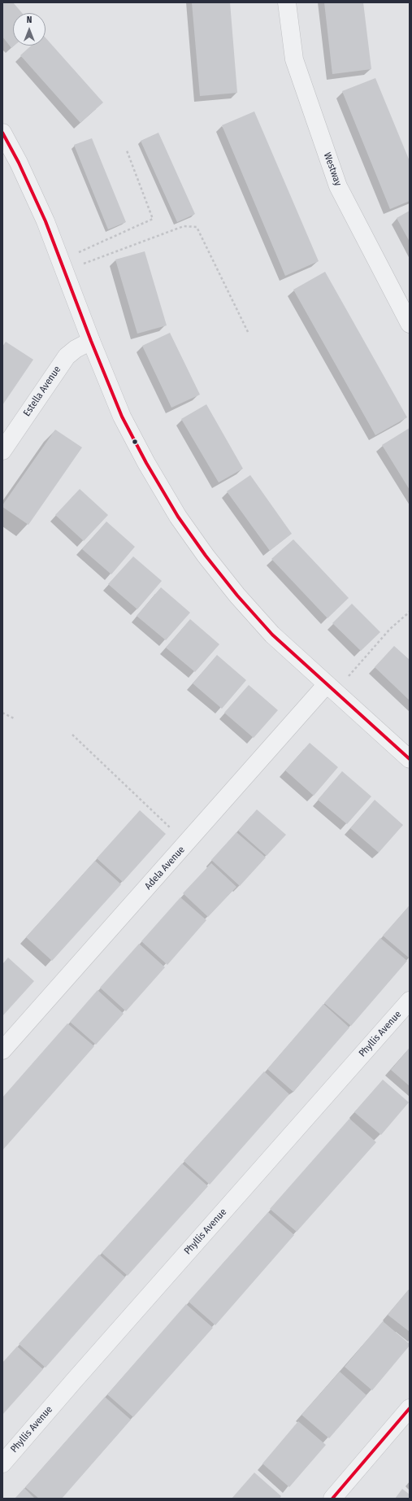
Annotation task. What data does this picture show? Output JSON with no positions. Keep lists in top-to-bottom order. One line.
{"streets":{"street":["Westway","Estella Avenue","Adela Avenue","Phyllis Avenue"]},"north":"top"}
